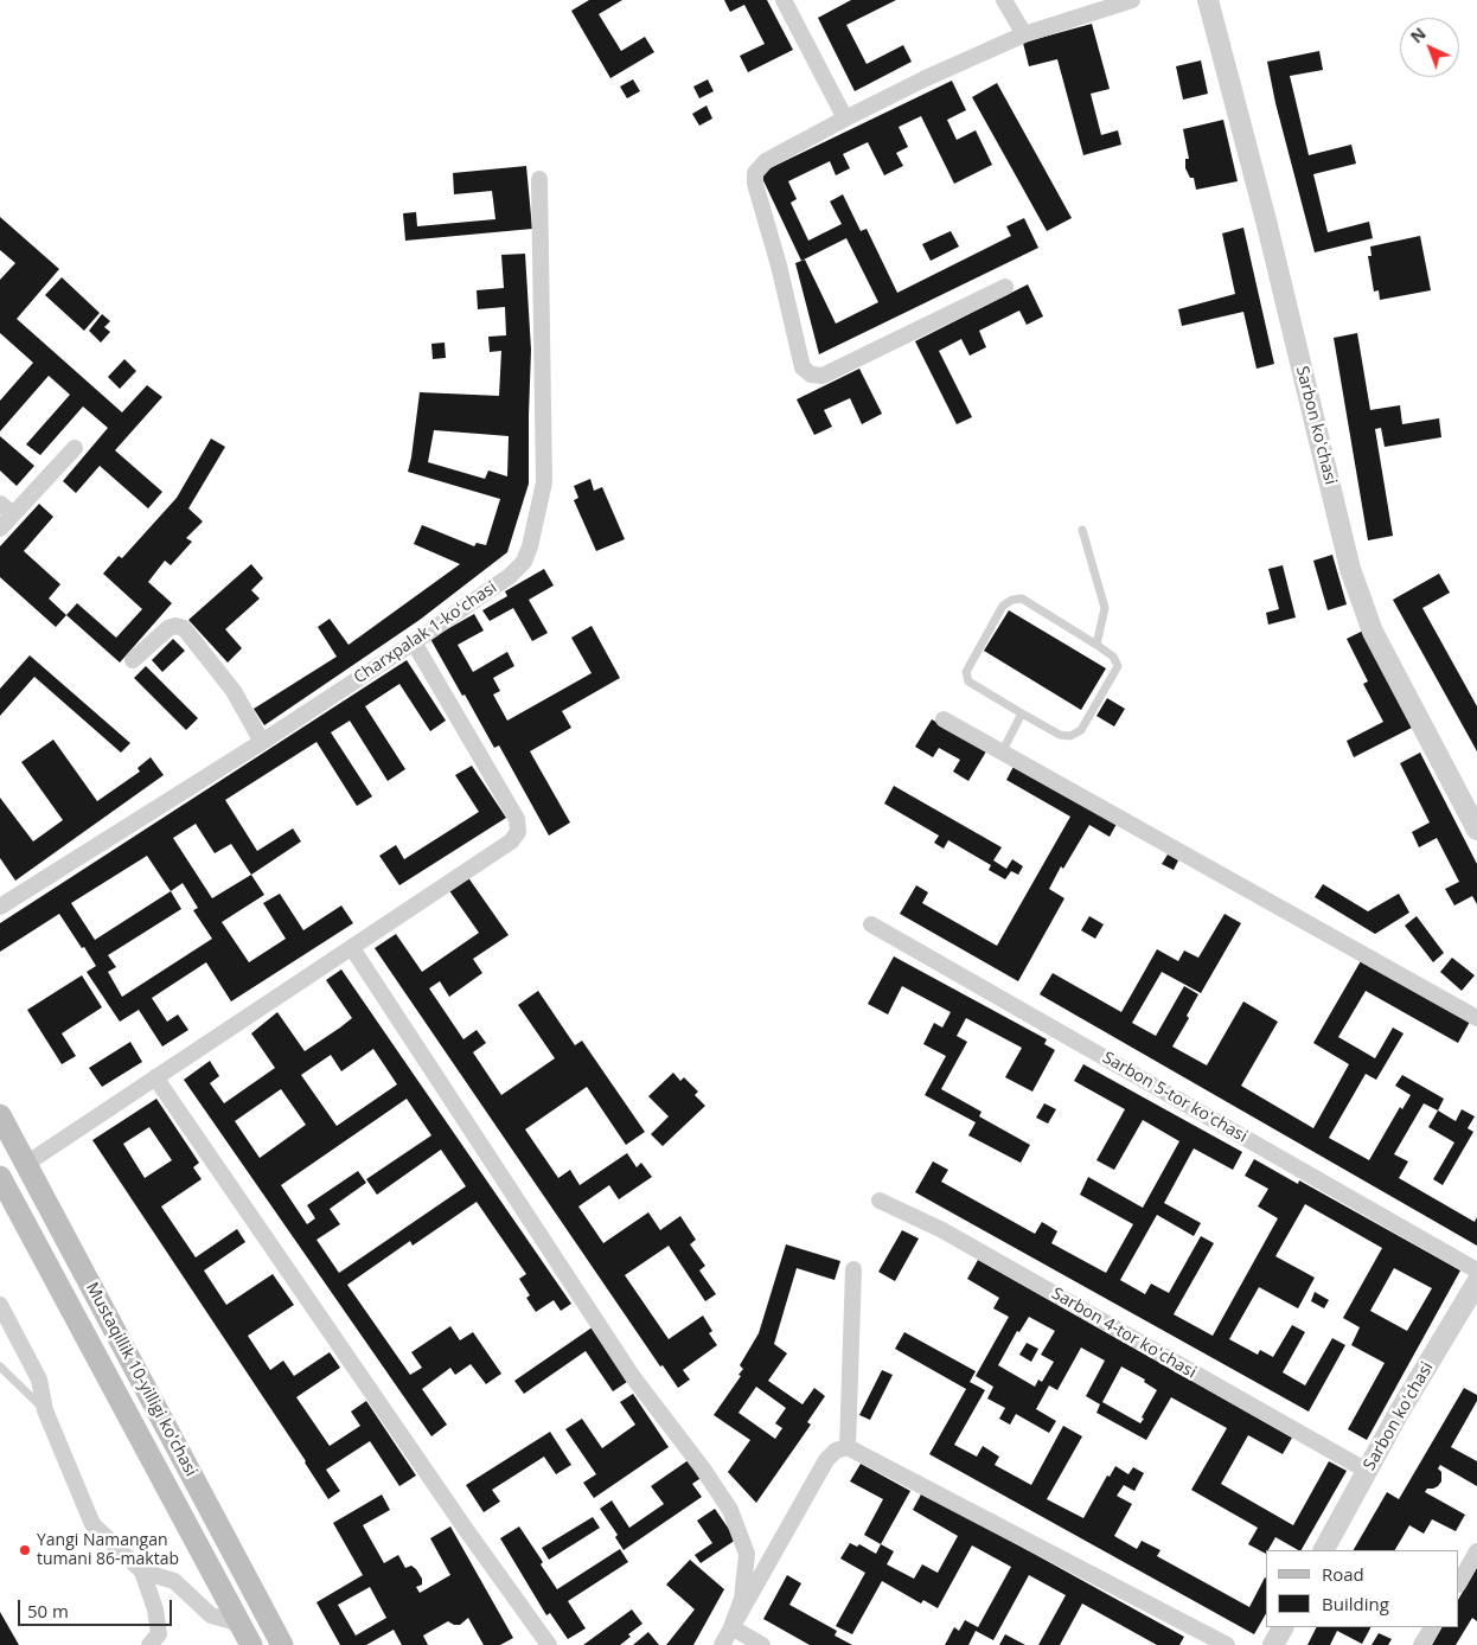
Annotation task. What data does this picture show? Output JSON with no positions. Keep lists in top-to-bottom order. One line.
{"streets":{"main road":["Mustaqillik 10-yilligi ko'chasi"],"street":["Sarbon koʻchasi","Charxpalak 1-koʻchasi","Sarbon 5-tor koʻchasi","Sarbon 4-tor koʻchasi"]},"crossings":[["Sarbon koʻchasi","Sarbon 4-tor koʻchasi"]],"places":["Yangi Namangan tumani 86-maktab"],"legend":["Road","Building"],"scale_bar":"50 m","north":"top left"}
